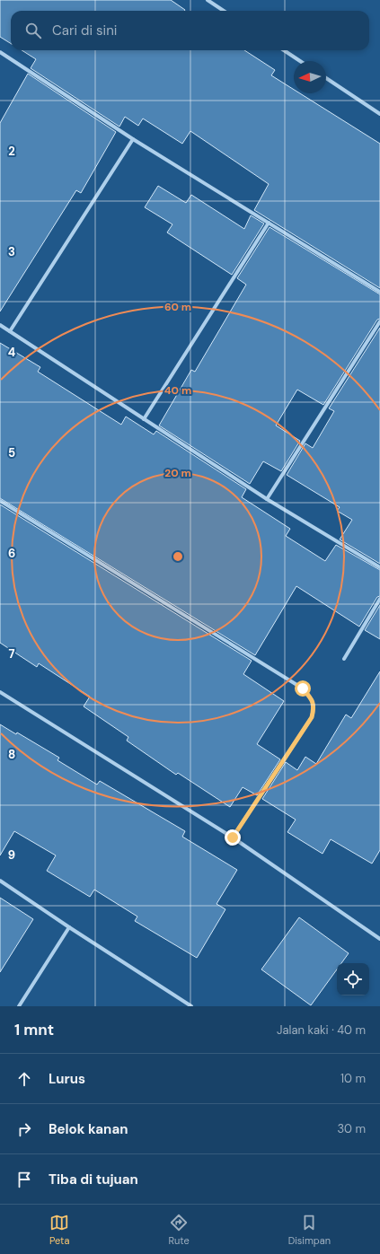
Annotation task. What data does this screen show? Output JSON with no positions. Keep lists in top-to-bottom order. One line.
{"north":"left","page":{"search":"Cari di sini","heading":["1 mnt","Jalan kaki · 40 m"],"list":[["Lurus","10 m"],["Belok kanan","30 m"],"Tiba di tujuan"],"nav":["Peta","Rute","Disimpan"]},"grid":{"rows":["2","3","4","5","6","7","8","9"]},"rings":["60 m","40 m","20 m"]}
